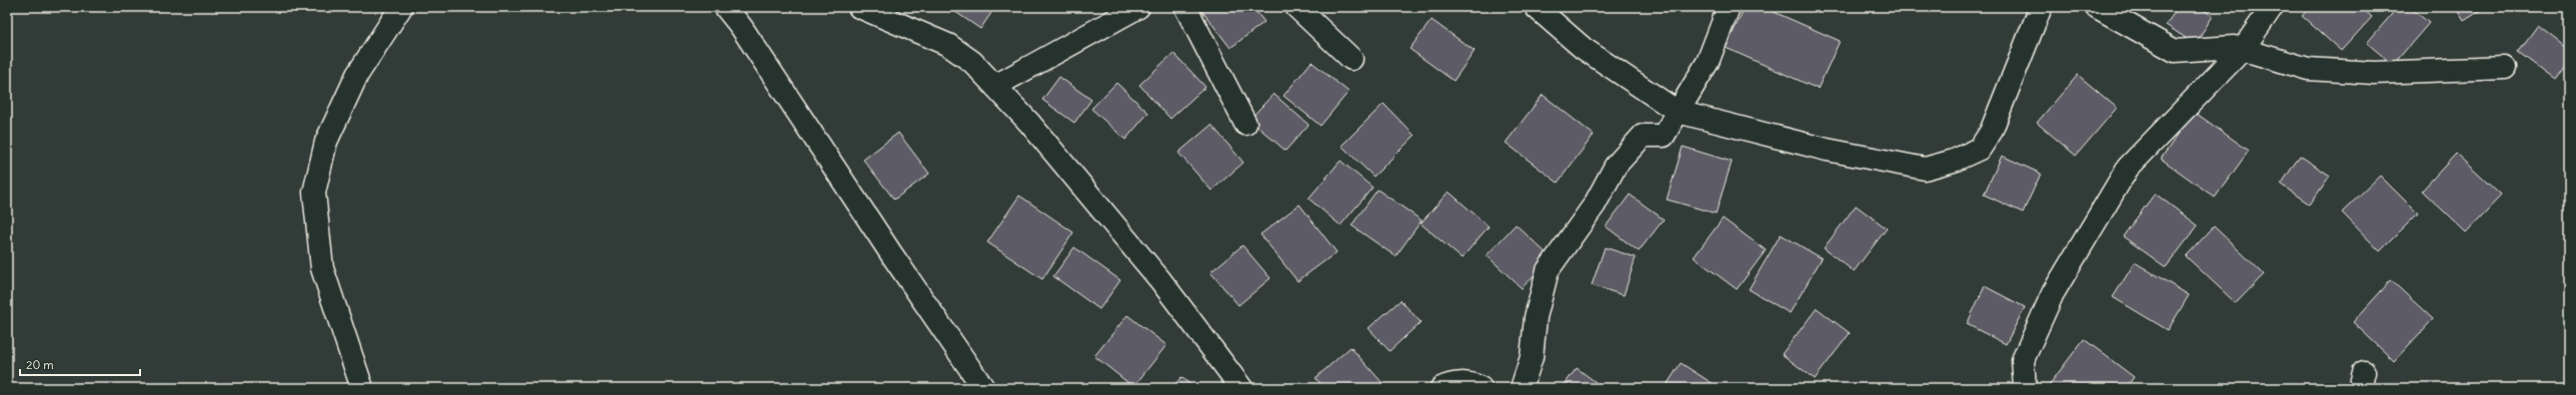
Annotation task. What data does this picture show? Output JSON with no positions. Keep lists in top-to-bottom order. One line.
{"scale_bar":"20 m"}
